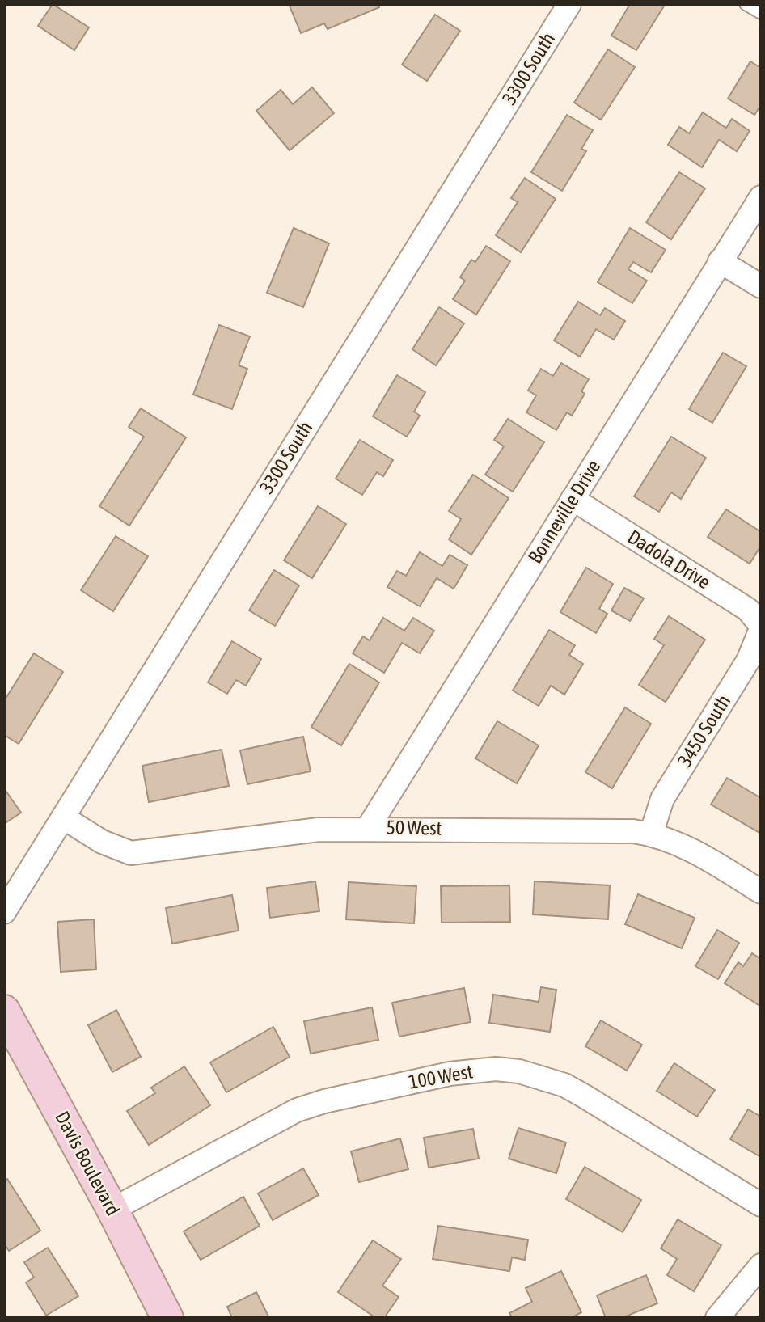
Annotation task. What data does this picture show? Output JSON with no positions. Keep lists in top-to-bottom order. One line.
{"streets":{"street":["3300 South","Bonneville Drive","Dadola Drive","3450 South","50 West","100 West","Davis Boulevard"]},"crossings":[["3300 South","50 West"],["Bonneville Drive","Dadola Drive"],["Bonneville Drive","50 West"],["Dadola Drive","3450 South"],["3450 South","50 West"],["100 West","Davis Boulevard"]]}
